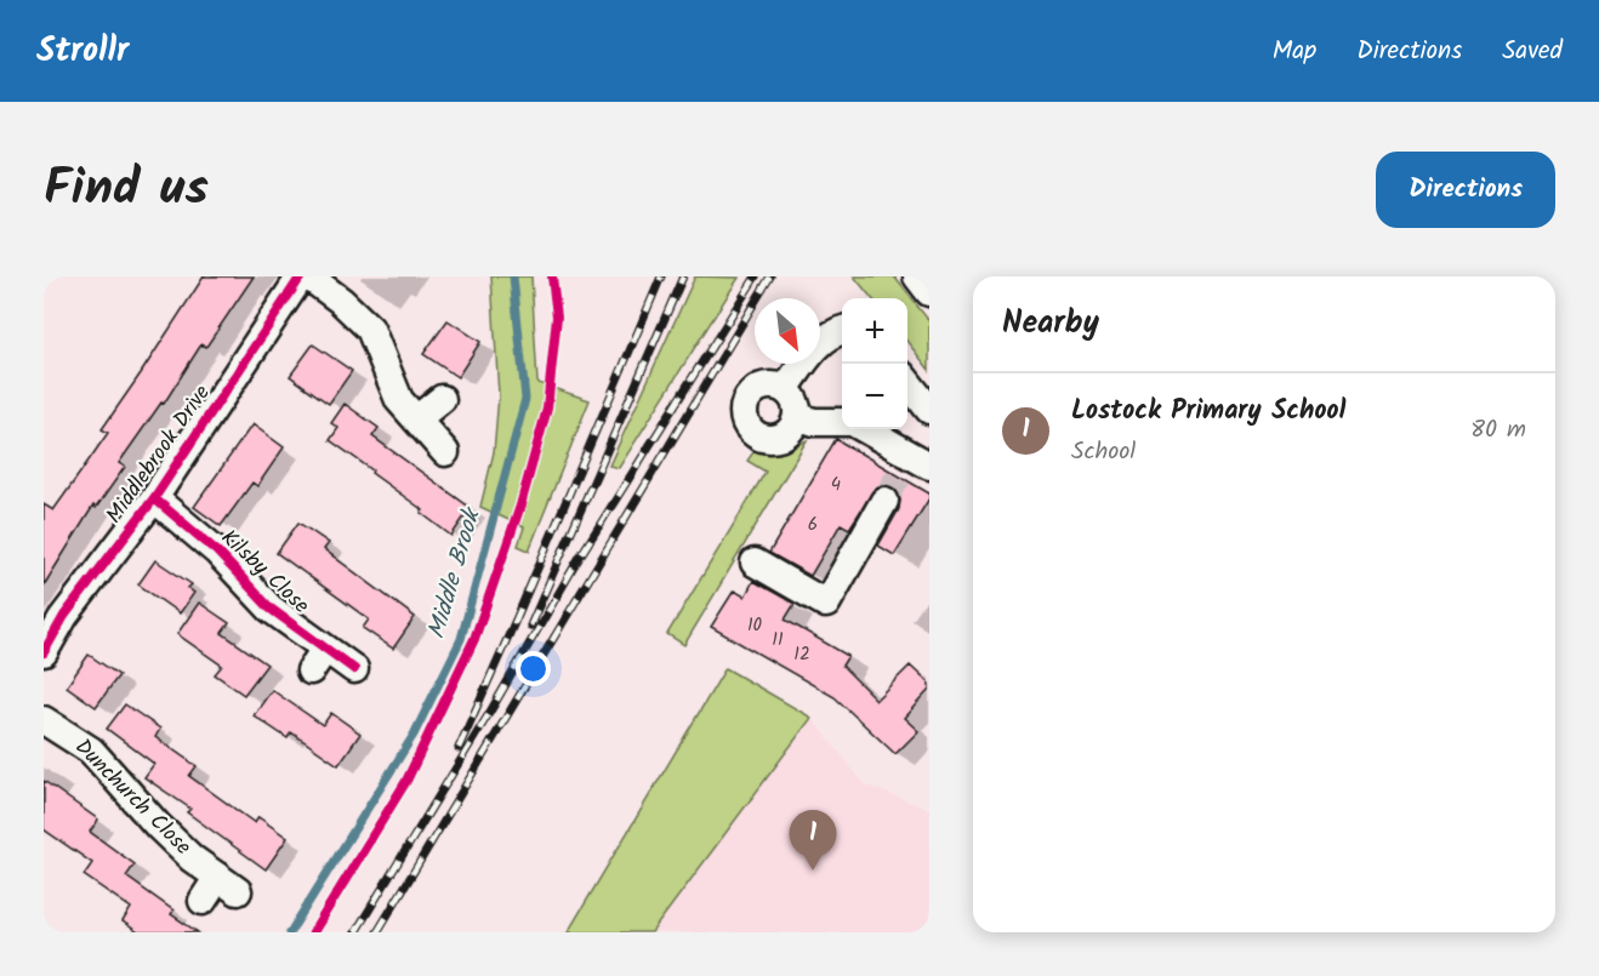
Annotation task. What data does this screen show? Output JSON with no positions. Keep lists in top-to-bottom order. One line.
{"streets":{"street":["Middlebrook Drive","Kilsby Close","Dunchurch Close"]},"crossings":[["Middlebrook Drive","Kilsby Close"]],"water":["Middle Brook"],"house_numbers":["4","6","10","11","12"],"north":"bottom right","page":{"header":"Strollr","nav":["Map","Directions","Saved"],"title":"Find us","buttons":"Directions","heading":"Nearby","map_buttons":["+","−"],"list":[{"mark":"1","name":"Lostock Primary School","note":"School","value":"80 m"}],"pins":"1"}}
